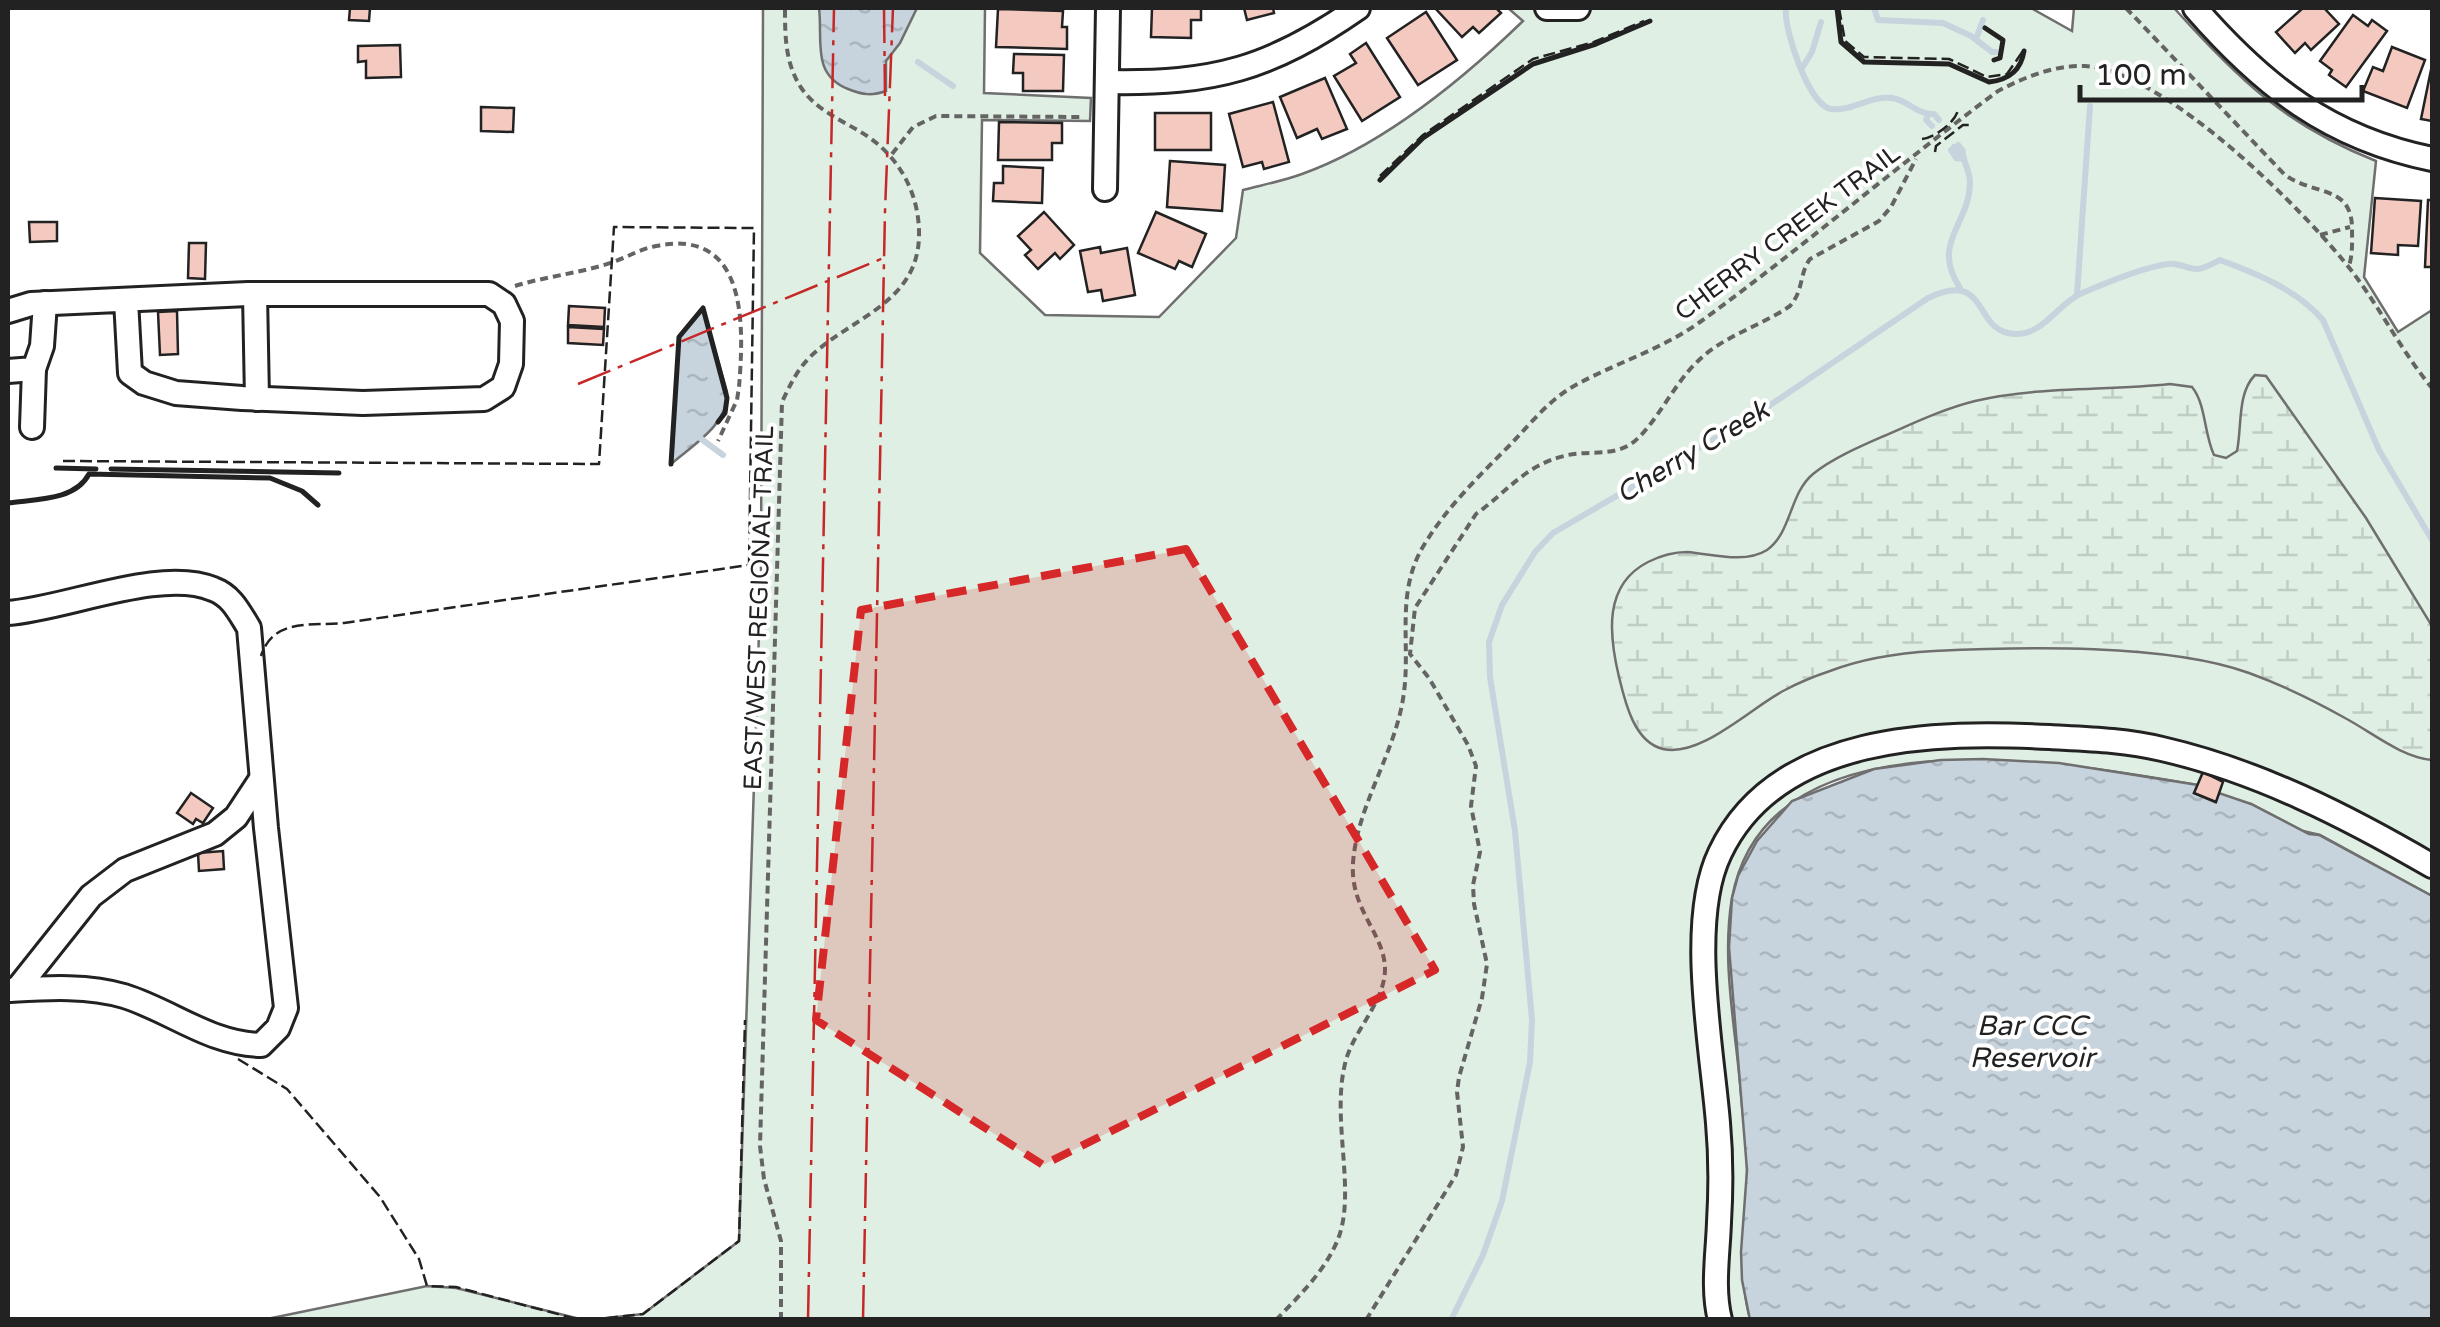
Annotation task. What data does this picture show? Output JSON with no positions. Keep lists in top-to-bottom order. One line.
{"streets":{"path":["CHERRY CREEK TRAIL","EAST/WEST REGIONAL TRAIL"]},"water":["Cherry Creek","Bar CCC Reservoir"],"scale_bar":"100 m"}
